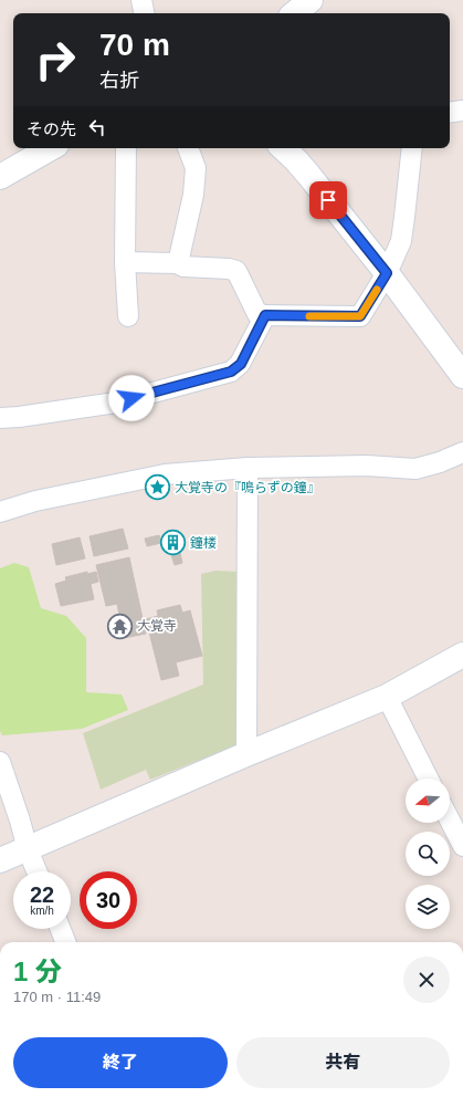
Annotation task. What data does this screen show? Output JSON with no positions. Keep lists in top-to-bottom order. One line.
{"places":{"place":["大覚寺の『鳴らずの鐘』"],"building":["鐘楼"],"temple":["大覚寺"]},"north":"left","page":{"turn":["70 m","右折"],"then":"その先","speed":"22 km/h","limit":"30","heading":["1 分","170 m · 11:49"],"buttons":["終了","共有"]}}
